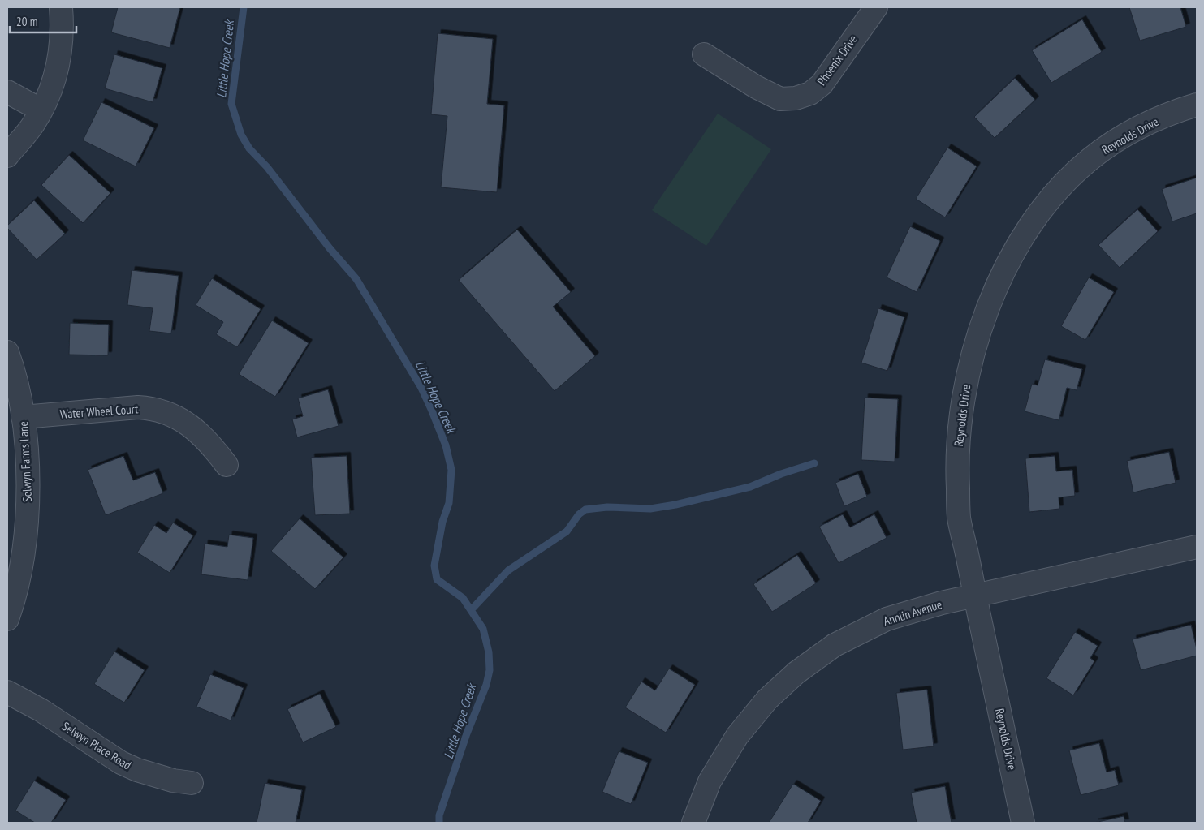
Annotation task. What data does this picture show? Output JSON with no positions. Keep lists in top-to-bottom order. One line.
{"streets":{"street":["Phoenix Drive","Reynolds Drive","Water Wheel Court","Selwyn Farms Lane","Annlin Avenue","Selwyn Place Road"]},"crossings":[["Reynolds Drive","Annlin Avenue"],["Water Wheel Court","Selwyn Farms Lane"]],"water":["Little Hope Creek"],"scale_bar":"20 m"}
